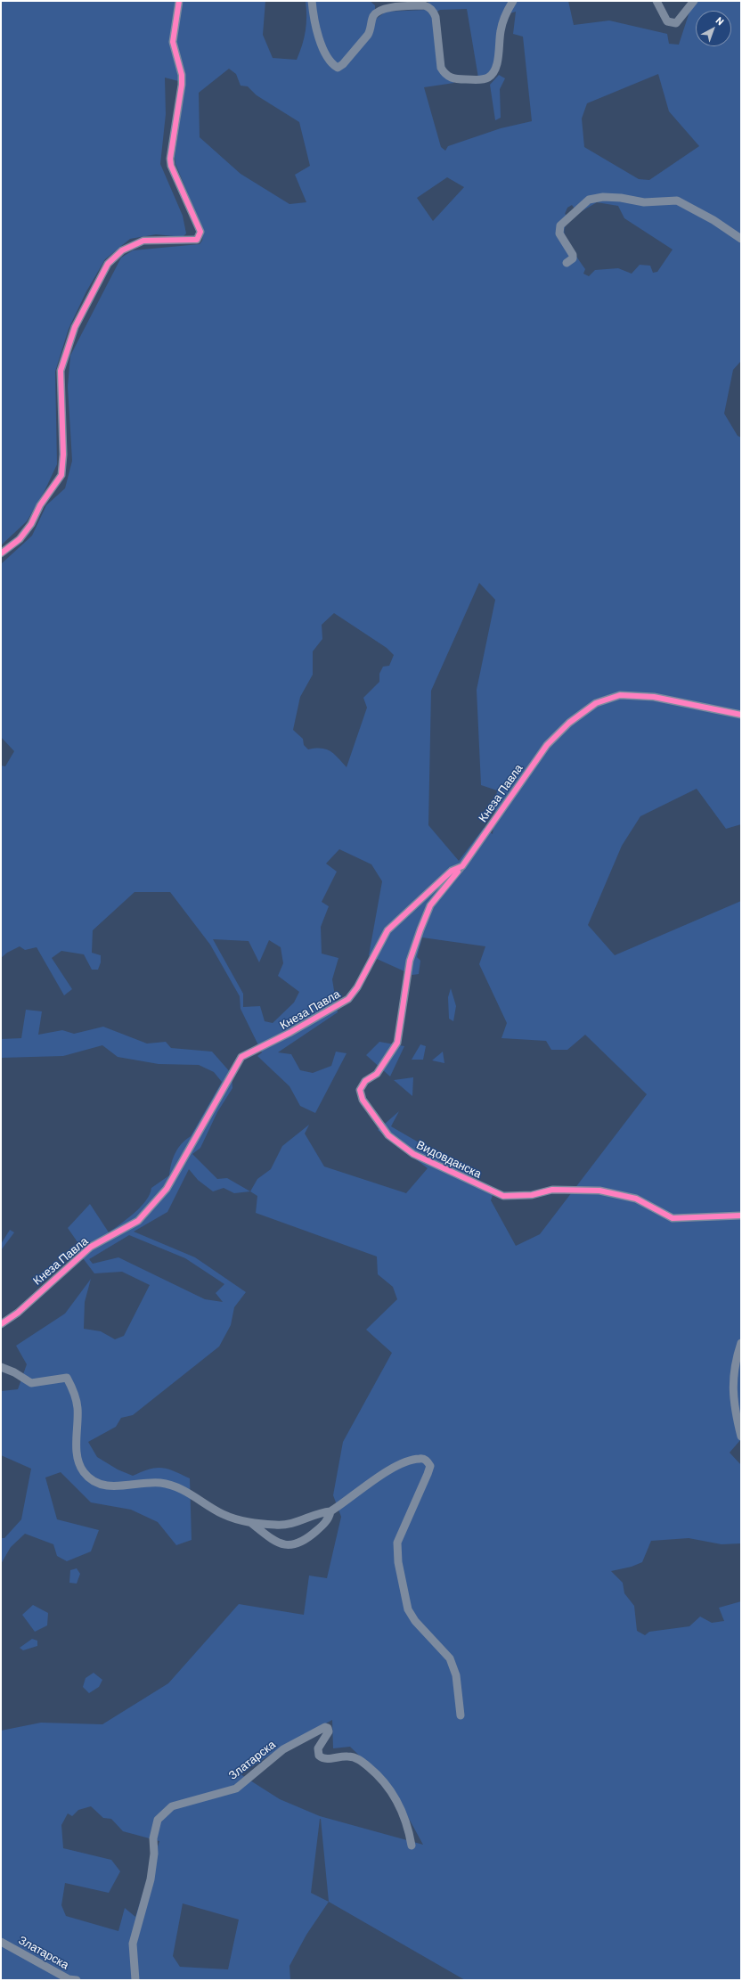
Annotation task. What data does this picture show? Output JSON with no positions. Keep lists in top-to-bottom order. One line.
{"streets":{"street":["Кнеза Павла","Видовданска","Златарска"]},"crossings":[["Кнеза Павла","Видовданска"]],"north":"top right"}
